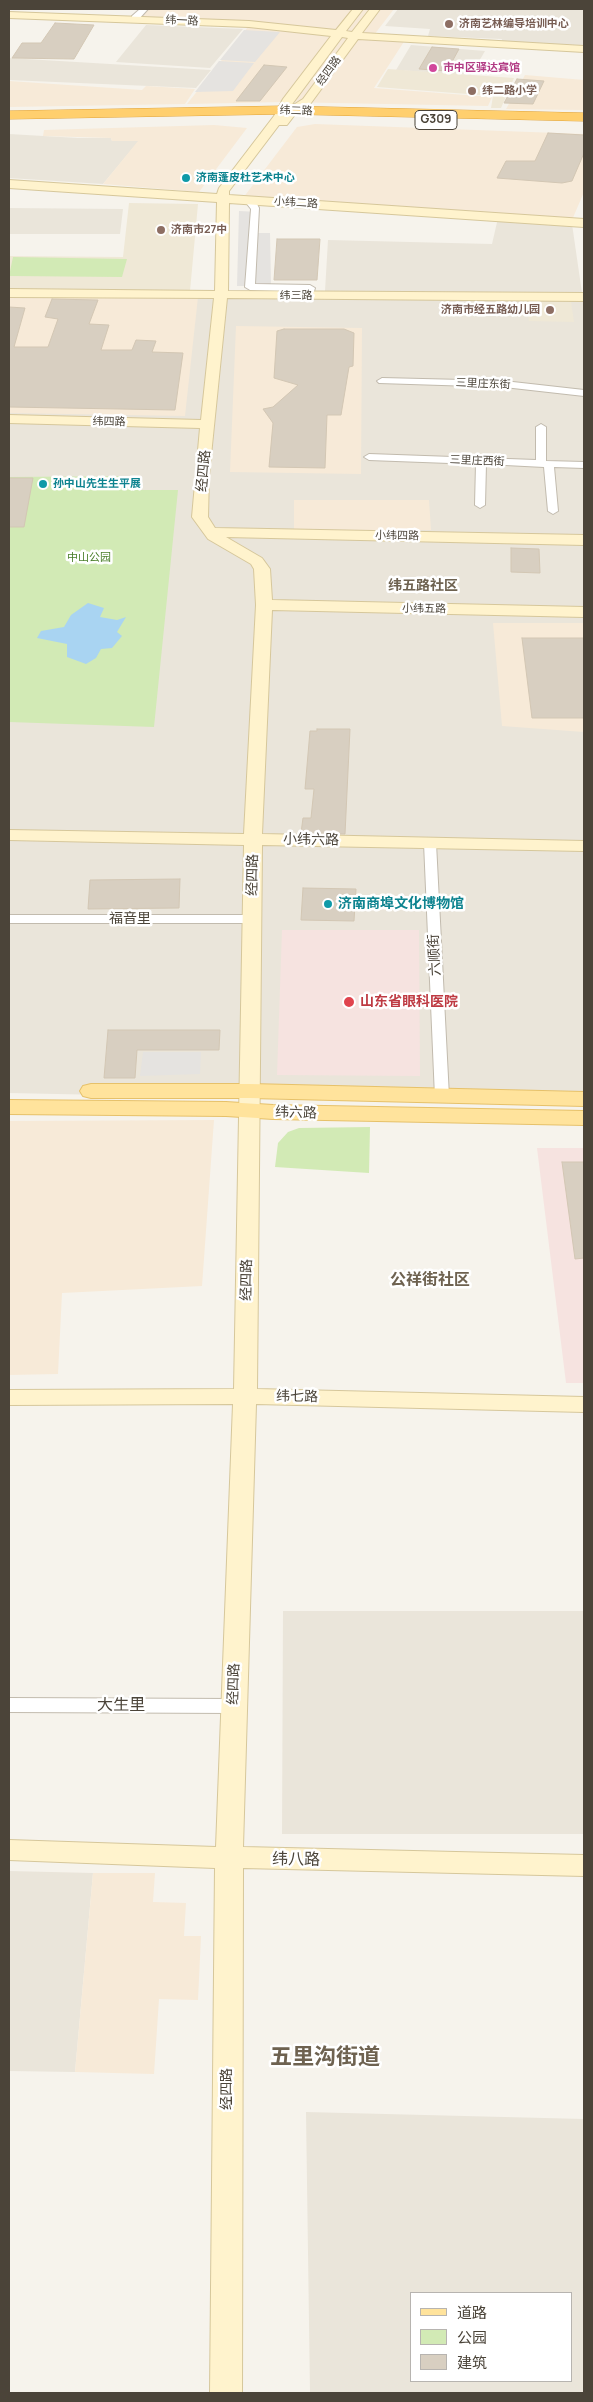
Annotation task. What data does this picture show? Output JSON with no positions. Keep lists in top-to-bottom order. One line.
{"streets":{"highway":["纬二路","G309"],"main road":["纬一路","经四路","小纬二路","纬三路","纬四路","小纬四路","小纬五路","小纬六路","纬六路","纬七路","纬八路"],"street":["三里庄东街","三里庄西街","福音里","六顺街","大生里"]},"crossings":[["纬一路","经四路"],["经四路","纬二路"],["经四路","小纬二路"],["经四路","纬三路"],["经四路","纬四路"],["经四路","小纬四路"],["经四路","小纬五路"],["经四路","小纬六路"],["经四路","福音里"],["经四路","纬六路"],["经四路","纬七路"],["经四路","大生里"],["经四路","纬八路"],["小纬六路","六顺街"],["六顺街","纬六路"]],"districts":["纬五路社区","公祥街社区","五里沟街道"],"parks":["中山公园"],"places":["济南艺林编导培训中心","市中区驿达宾馆","纬二路小学","济南蓬皮杜艺术中心","济南市27中","济南市经五路幼儿园","孙中山先生生平展","济南商埠文化博物馆","山东省眼科医院"],"legend":["道路","公园","建筑"]}
